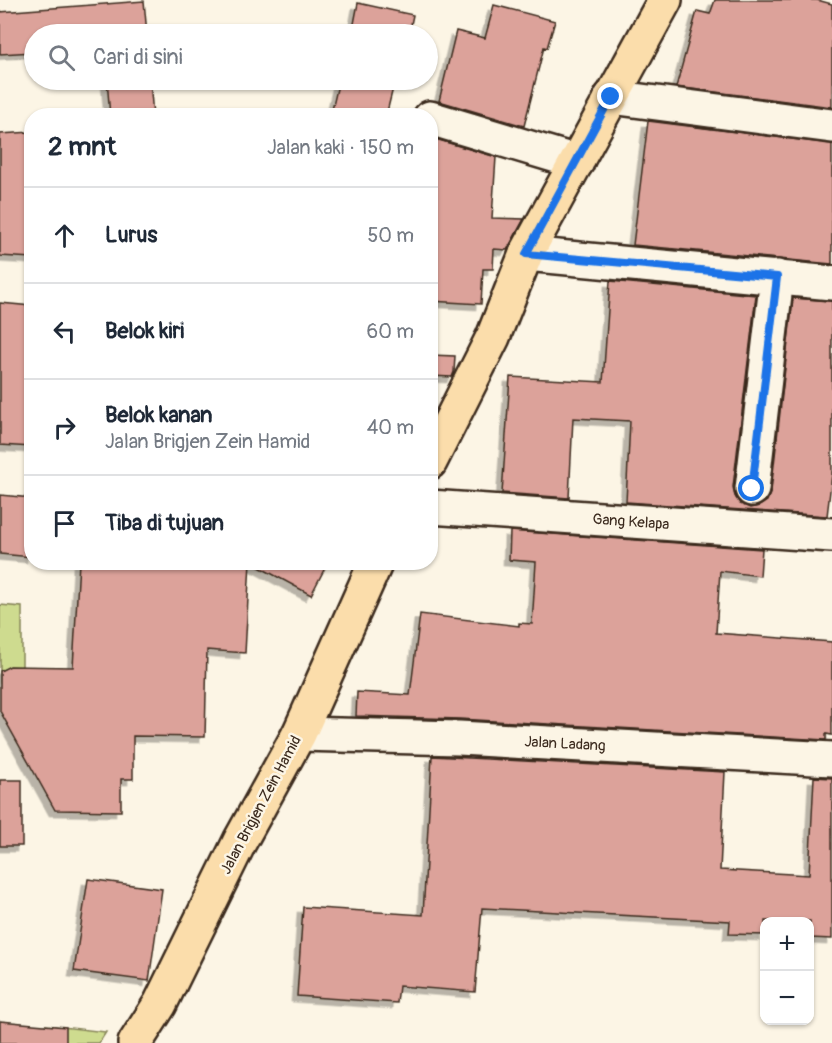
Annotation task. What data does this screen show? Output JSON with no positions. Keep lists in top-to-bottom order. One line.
{"streets":{"main road":["Jalan Brigjen Zein Hamid"],"street":["Gang Kelapa","Jalan Ladang"]},"crossings":[["Jalan Ladang","Jalan Brigjen Zein Hamid"]],"page":{"search":"Cari di sini","heading":["2 mnt","Jalan kaki · 150 m"],"list":[["Lurus","50 m"],["Belok kiri","60 m"],["Belok kanan","Jalan Brigjen Zein Hamid","40 m"],"Tiba di tujuan"],"map_buttons":["+","−"]}}
